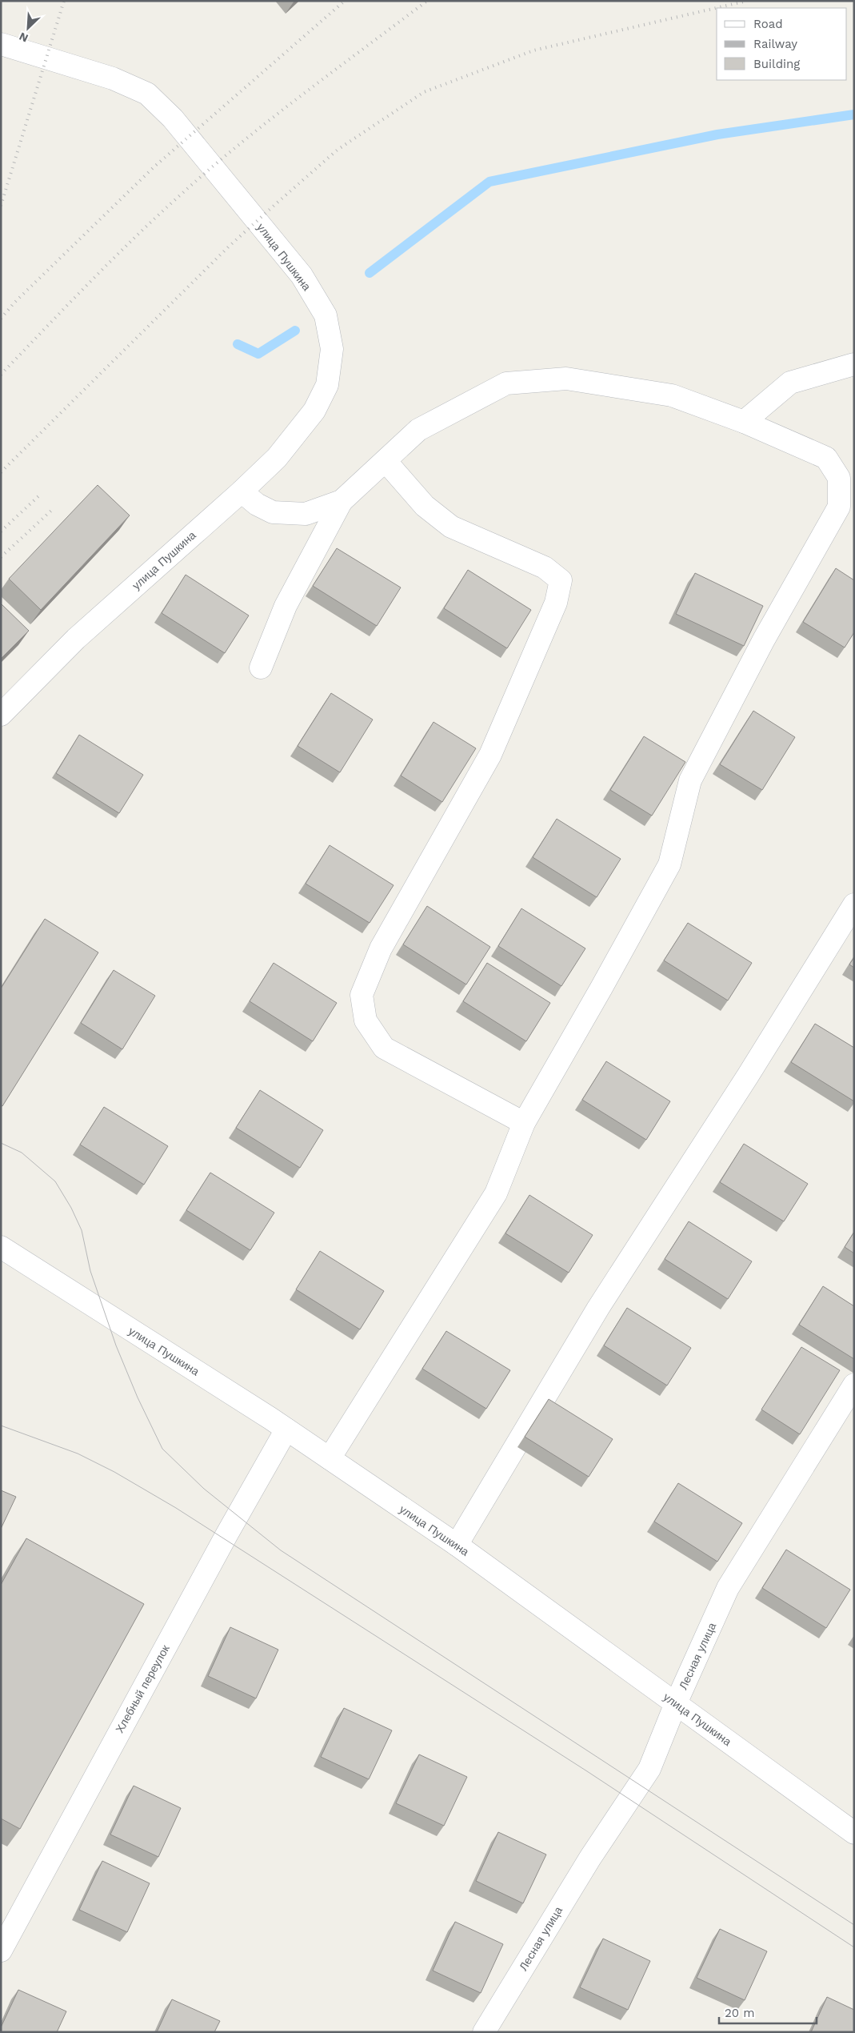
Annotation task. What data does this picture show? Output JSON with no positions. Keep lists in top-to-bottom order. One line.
{"streets":{"street":["улица Пушкина","Лесная улица","Хлебный переулок"]},"crossings":[["улица Пушкина","Лесная улица"],["улица Пушкина","Хлебный переулок"]],"legend":["Road","Railway","Building"],"scale_bar":"20 m","north":"bottom left"}
